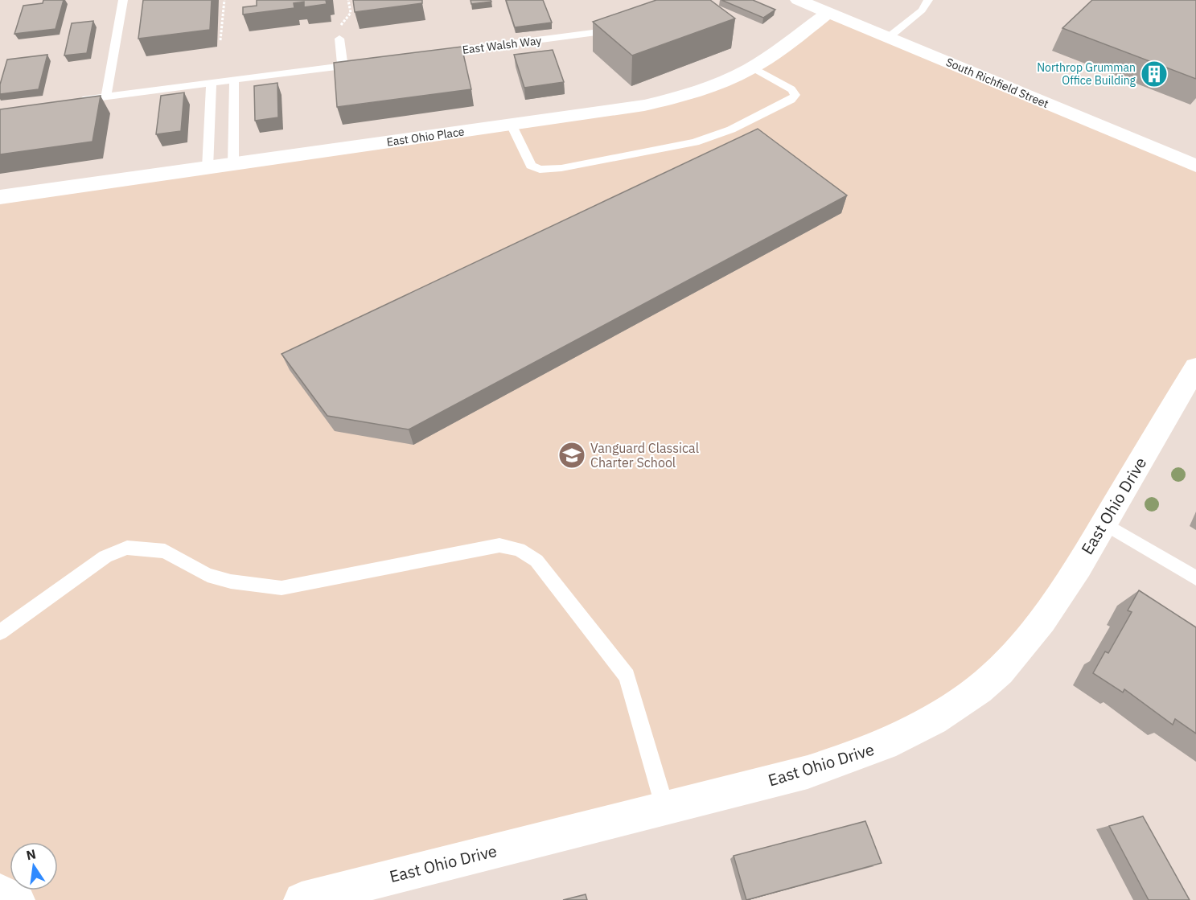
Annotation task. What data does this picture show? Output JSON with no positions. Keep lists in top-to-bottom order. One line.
{"streets":{"street":["South Richfield Street","East Ohio Place","East Ohio Drive"],"lane":["East Walsh Way"]},"crossings":[["South Richfield Street","East Ohio Place"]],"places":{"building":["Northrop Grumman Office Building"],"school or university":["Vanguard Classical Charter School"]},"north":"top"}
